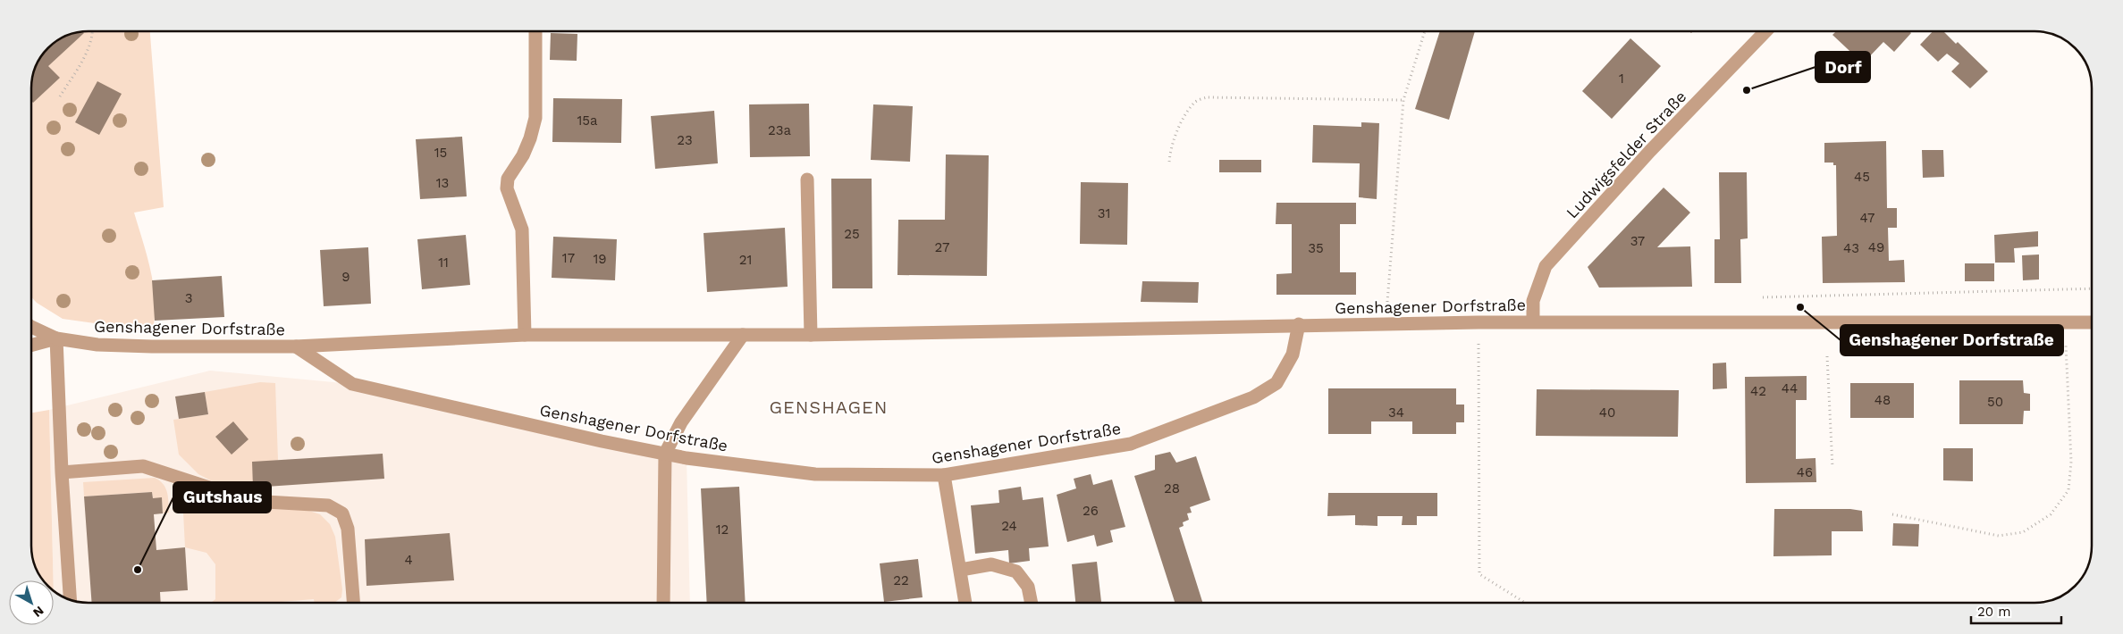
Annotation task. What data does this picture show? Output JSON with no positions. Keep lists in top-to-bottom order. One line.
{"streets":{"street":["Ludwigsfelder Straße","Genshagener Dorfstraße"]},"crossings":[["Ludwigsfelder Straße","Genshagener Dorfstraße"]],"districts":["GENSHAGEN"],"places":["Dorf","Genshagener Dorfstraße","Gutshaus"],"house_numbers":["1","15a","23a","23","15","45","13","31","47","25","37","27","49","35","43","17","19","21","11","9","3","44","42","48","50","34","40","46","28","26","24","12","4","22"],"scale_bar":"20 m","north":"bottom right"}
